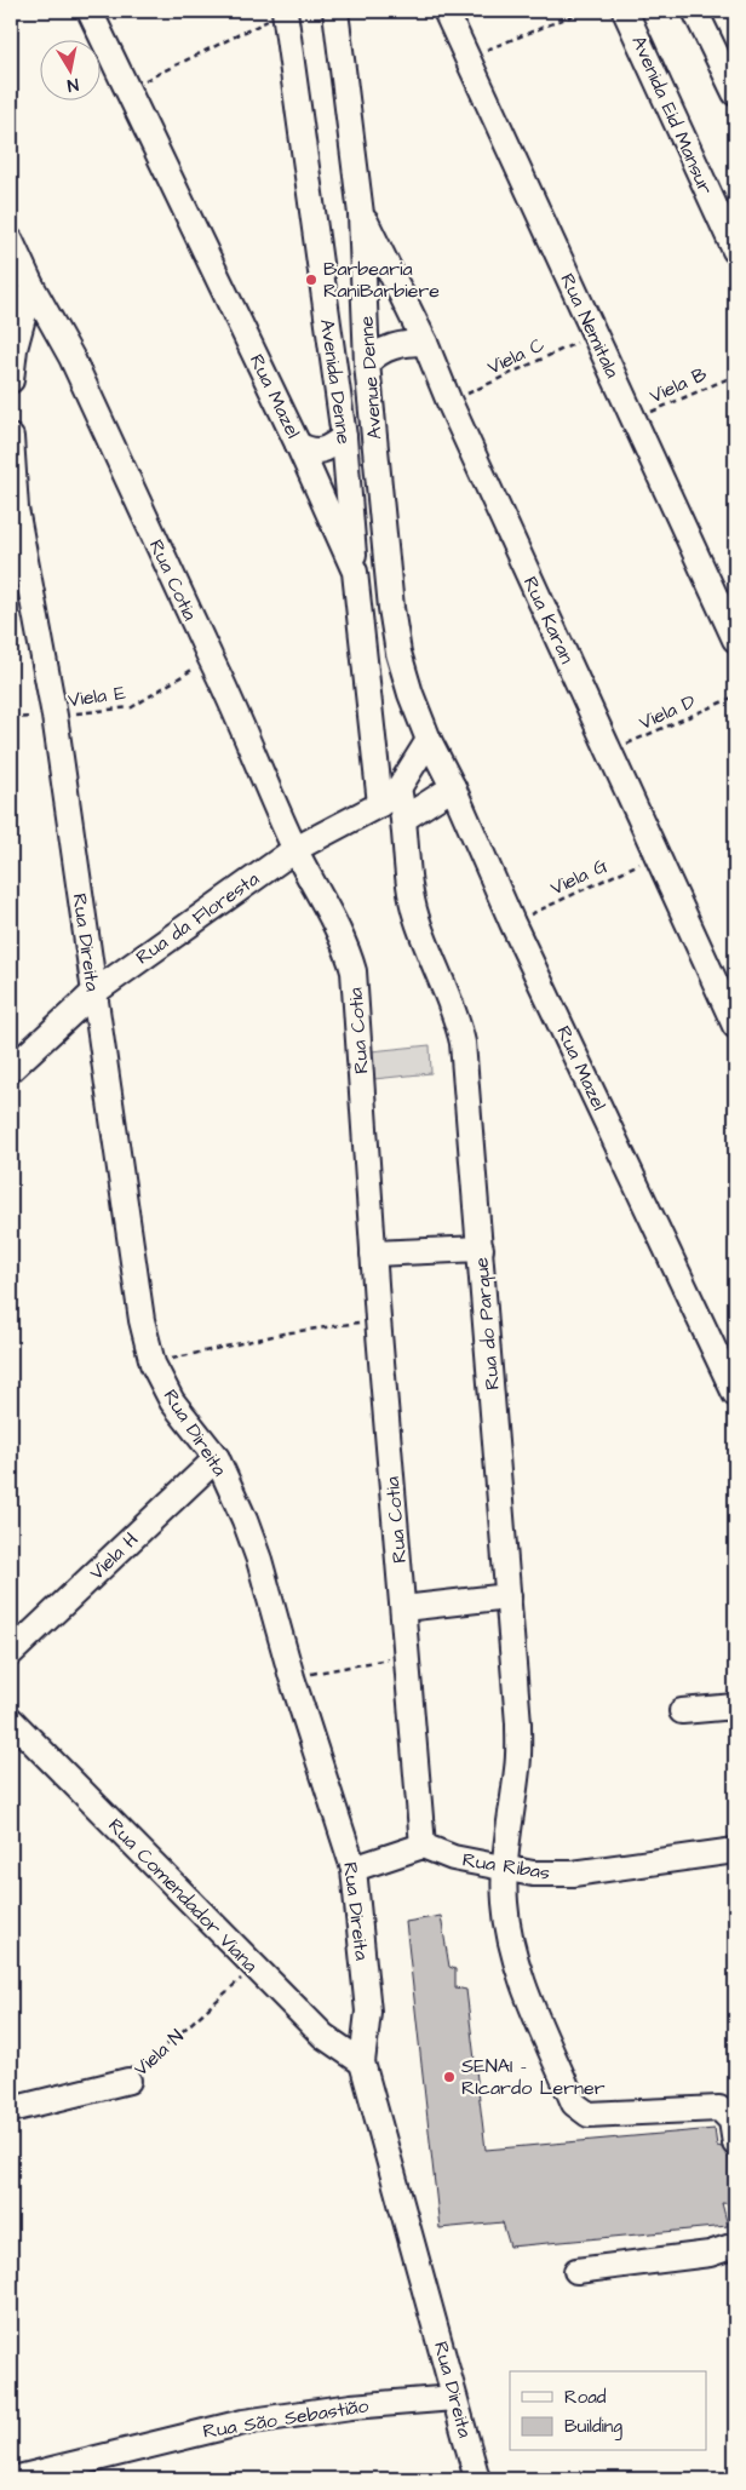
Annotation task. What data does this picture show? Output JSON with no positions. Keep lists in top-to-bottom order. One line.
{"streets":{"street":["Avenida Eid Mansur","Rua Nemitala","Avenue Denne","Avenida Denne","Rua Mazel","Rua Cotia","Rua Karan","Rua da Floresta","Rua Direita","Rua do Parque","Viela H","Rua Ribas","Rua Comendador Viana","Viela N","Rua São Sebastião"],"path":["Viela C","Viela B","Viela E","Viela D","Viela G"]},"crossings":[["Rua Nemitala","Viela C"],["Rua Nemitala","Viela B"],["Viela C","Rua Karan"],["Avenue Denne","Rua Mazel"],["Avenue Denne","Rua Karan"],["Avenue Denne","Rua da Floresta"],["Avenida Denne","Rua Mazel"],["Rua Mazel","Viela G"],["Rua Mazel","Rua da Floresta"],["Rua Cotia","Viela E"],["Rua Cotia","Rua da Floresta"],["Rua Cotia","Rua Ribas"],["Rua Karan","Viela D"],["Rua Karan","Viela G"],["Viela E","Rua Direita"],["Rua da Floresta","Rua Direita"],["Rua da Floresta","Rua do Parque"],["Rua Direita","Viela H"],["Rua Direita","Rua Comendador Viana"],["Rua Direita","Rua São Sebastião"],["Rua do Parque","Rua Ribas"],["Rua Comendador Viana","Viela N"]],"places":["Barbearia RaniBarbiere","SENAI - RIcardo Lerner"],"legend":["Road","Building"],"north":"bottom"}
